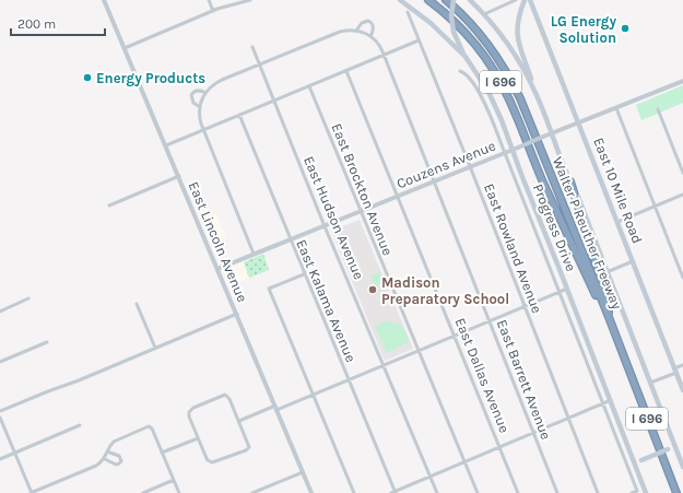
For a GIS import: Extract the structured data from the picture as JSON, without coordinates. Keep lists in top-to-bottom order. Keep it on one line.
{"streets":{"highway":["I 696","Walter P Reuther Freeway"],"main road":["East 10 Mile Road","Progress Drive"],"street":["Couzens Avenue","East Brockton Avenue","East Hudson Avenue","East Lincoln Avenue","East Rowland Avenue","East Kalama Avenue","East Dallas Avenue","East Barrett Avenue"]},"crossings":[["Couzens Avenue","East Brockton Avenue"],["Couzens Avenue","East 10 Mile Road"],["Couzens Avenue","East Hudson Avenue"],["Couzens Avenue","Progress Drive"],["Couzens Avenue","East Lincoln Avenue"],["Couzens Avenue","East Rowland Avenue"],["Couzens Avenue","East Kalama Avenue"],["Couzens Avenue","East Dallas Avenue"],["Couzens Avenue","East Barrett Avenue"]],"places":["LG Energy Solution","Energy Products","Madison Preparatory School"],"scale_bar":"200 m"}
